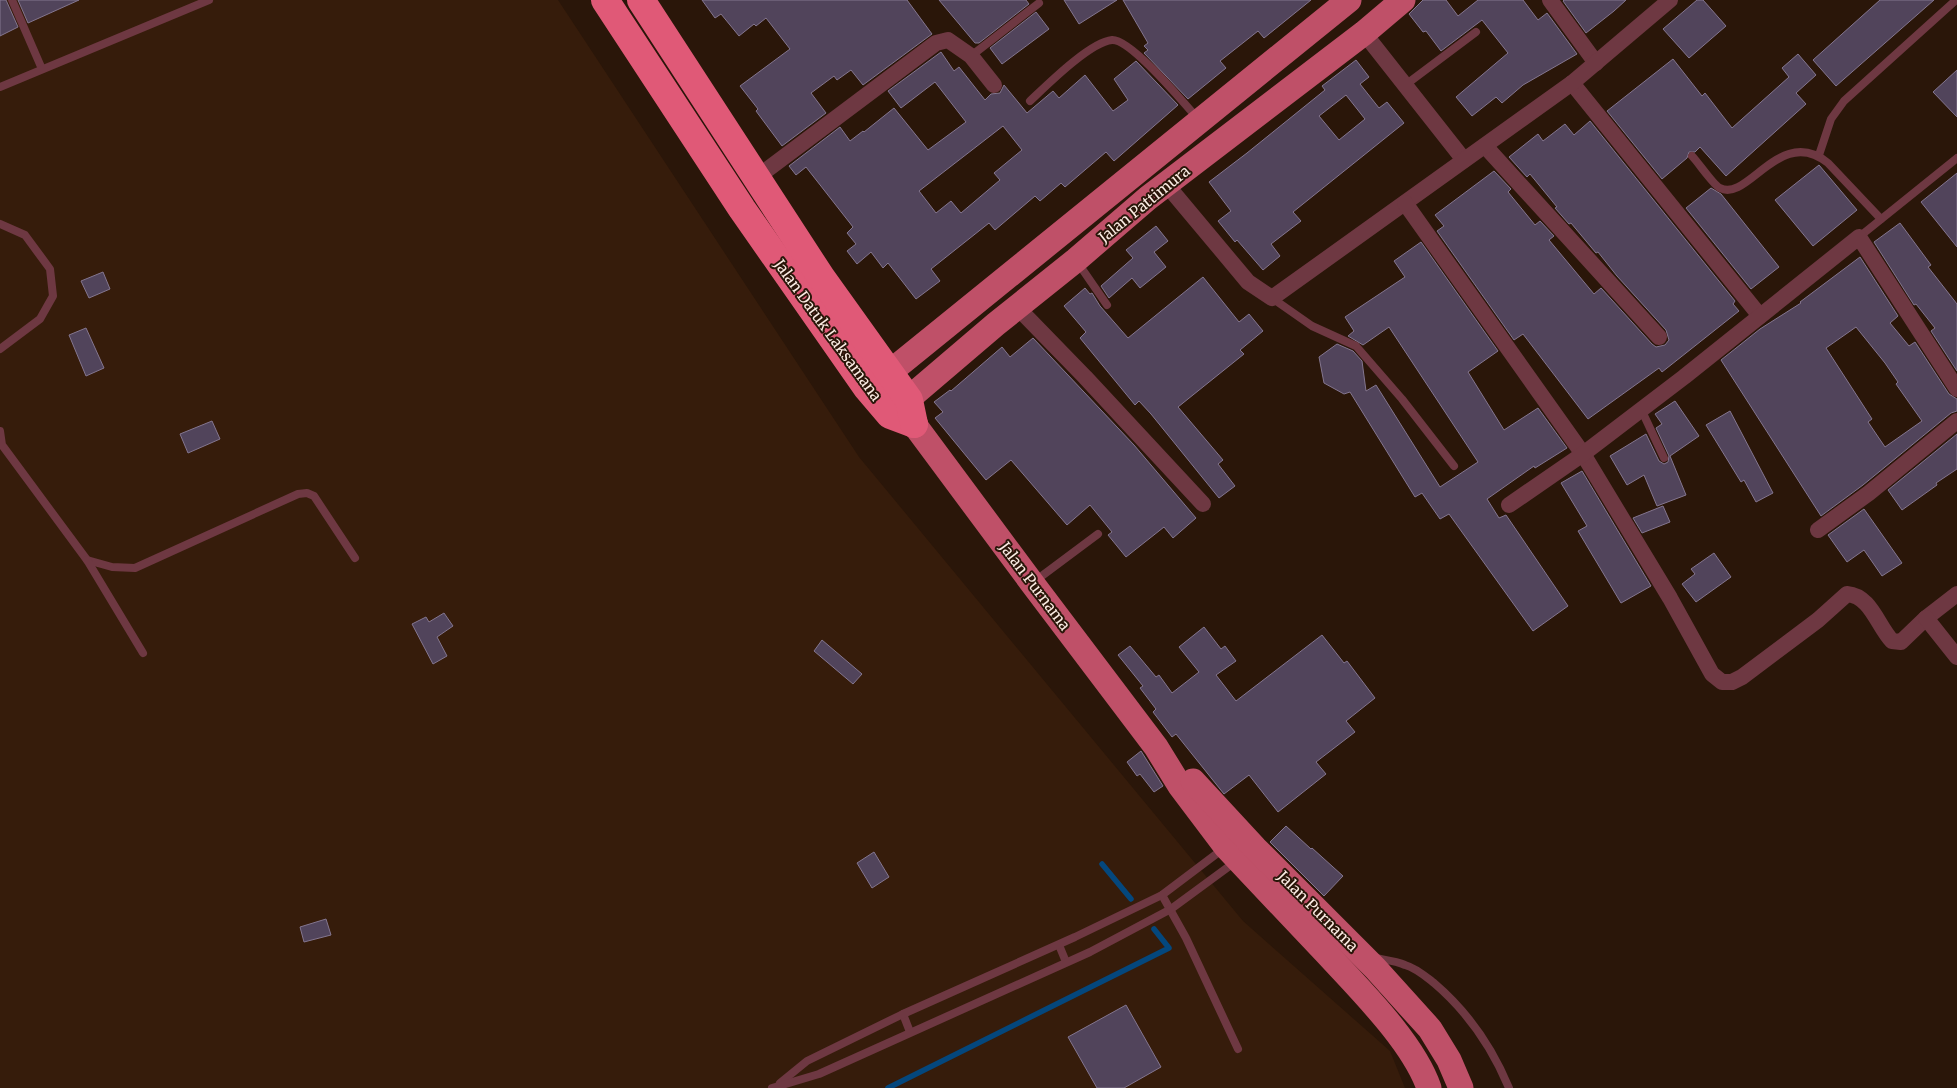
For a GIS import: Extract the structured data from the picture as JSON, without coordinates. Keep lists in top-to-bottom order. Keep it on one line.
{"streets":{"highway":["Jalan Datuk Laksamana"],"main road":["Jalan Pattimura","Jalan Purnama"]},"crossings":[["Jalan Pattimura","Jalan Datuk Laksamana"],["Jalan Pattimura","Jalan Purnama"],["Jalan Datuk Laksamana","Jalan Purnama"]]}
